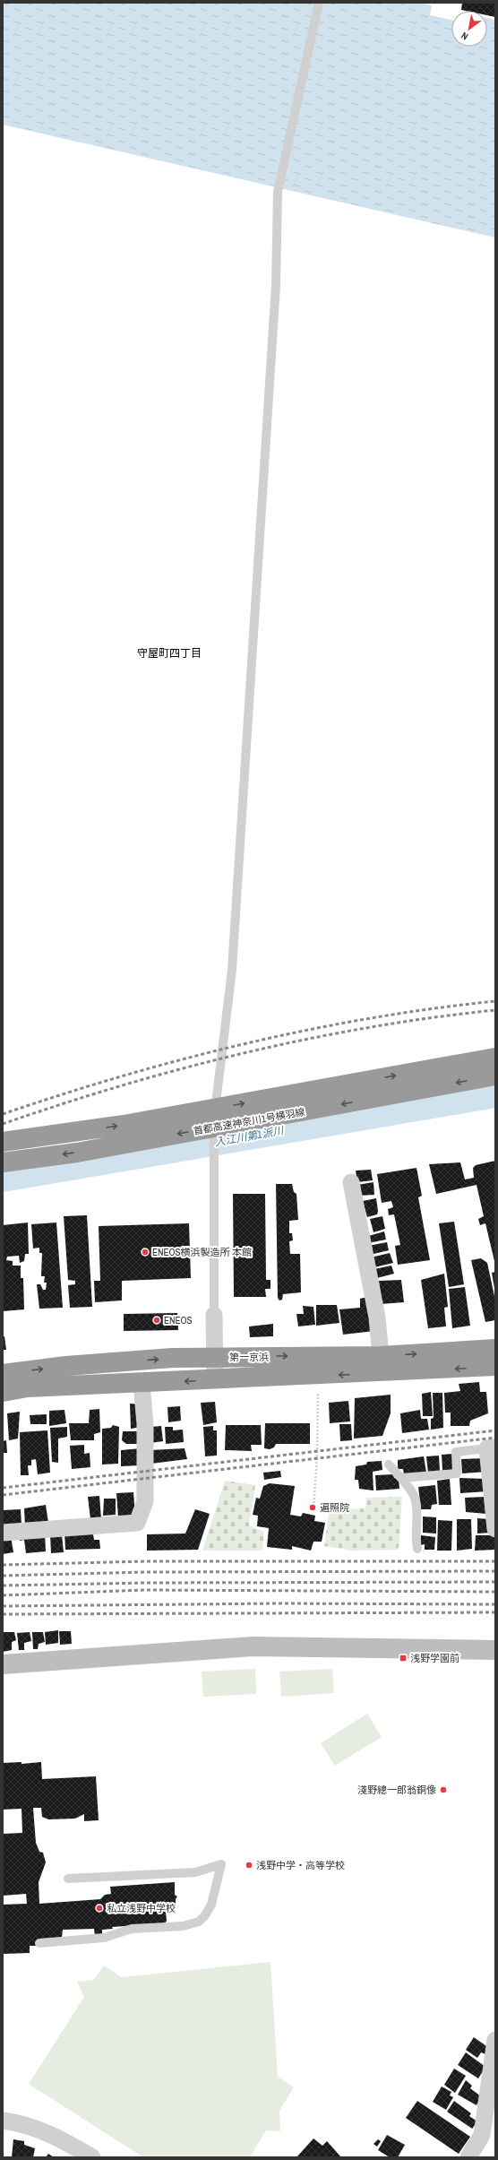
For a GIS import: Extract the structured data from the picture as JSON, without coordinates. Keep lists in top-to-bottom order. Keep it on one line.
{"streets":{"highway":["首都高速神奈川1号横羽線","第一京浜"]},"districts":["守屋町四丁目"],"water":["入江川第1派川"],"places":{"other":["ENEOS横浜製造所 本館","ENEOS","遍照院","淺野總一郎翁銅像","浅野中学・高等学校","私立浅野中学校"],"transit":["浅野学園前"]},"north":"bottom left"}
